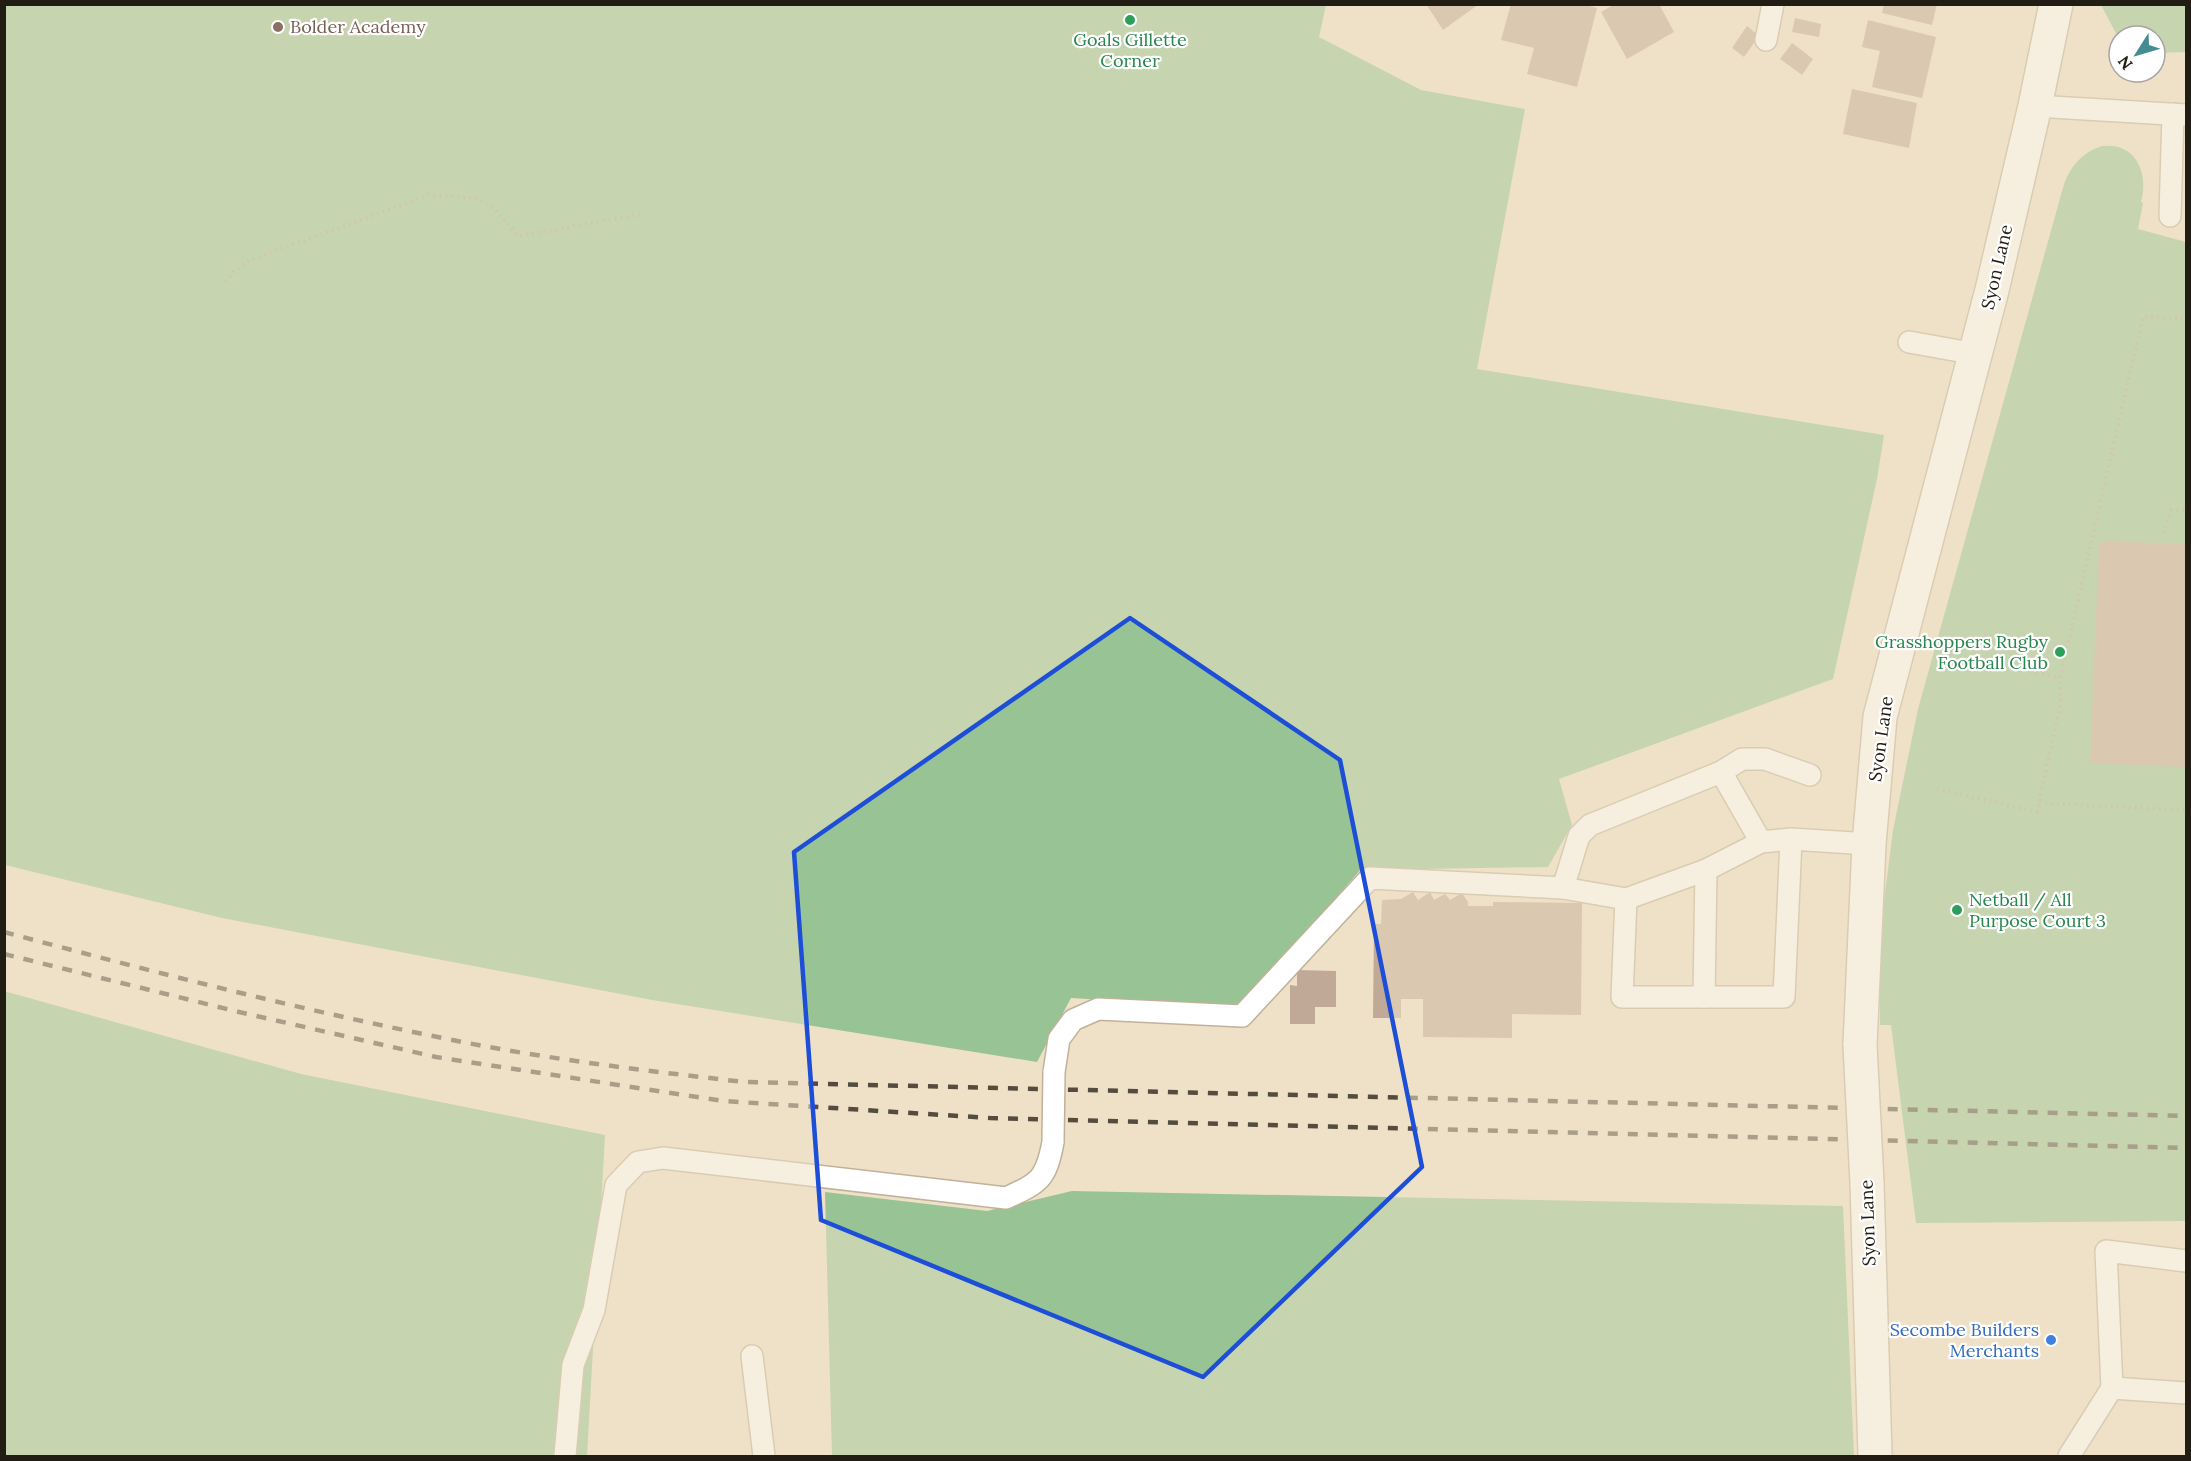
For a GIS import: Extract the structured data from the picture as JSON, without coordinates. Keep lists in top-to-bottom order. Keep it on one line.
{"streets":{"main road":["Syon Lane"]},"places":["Goals Gillette Corner","Bolder Academy","Grasshoppers Rugby Football Club","Netball / All Purpose Court 3","Secombe Builders Merchants"],"north":"bottom left"}
